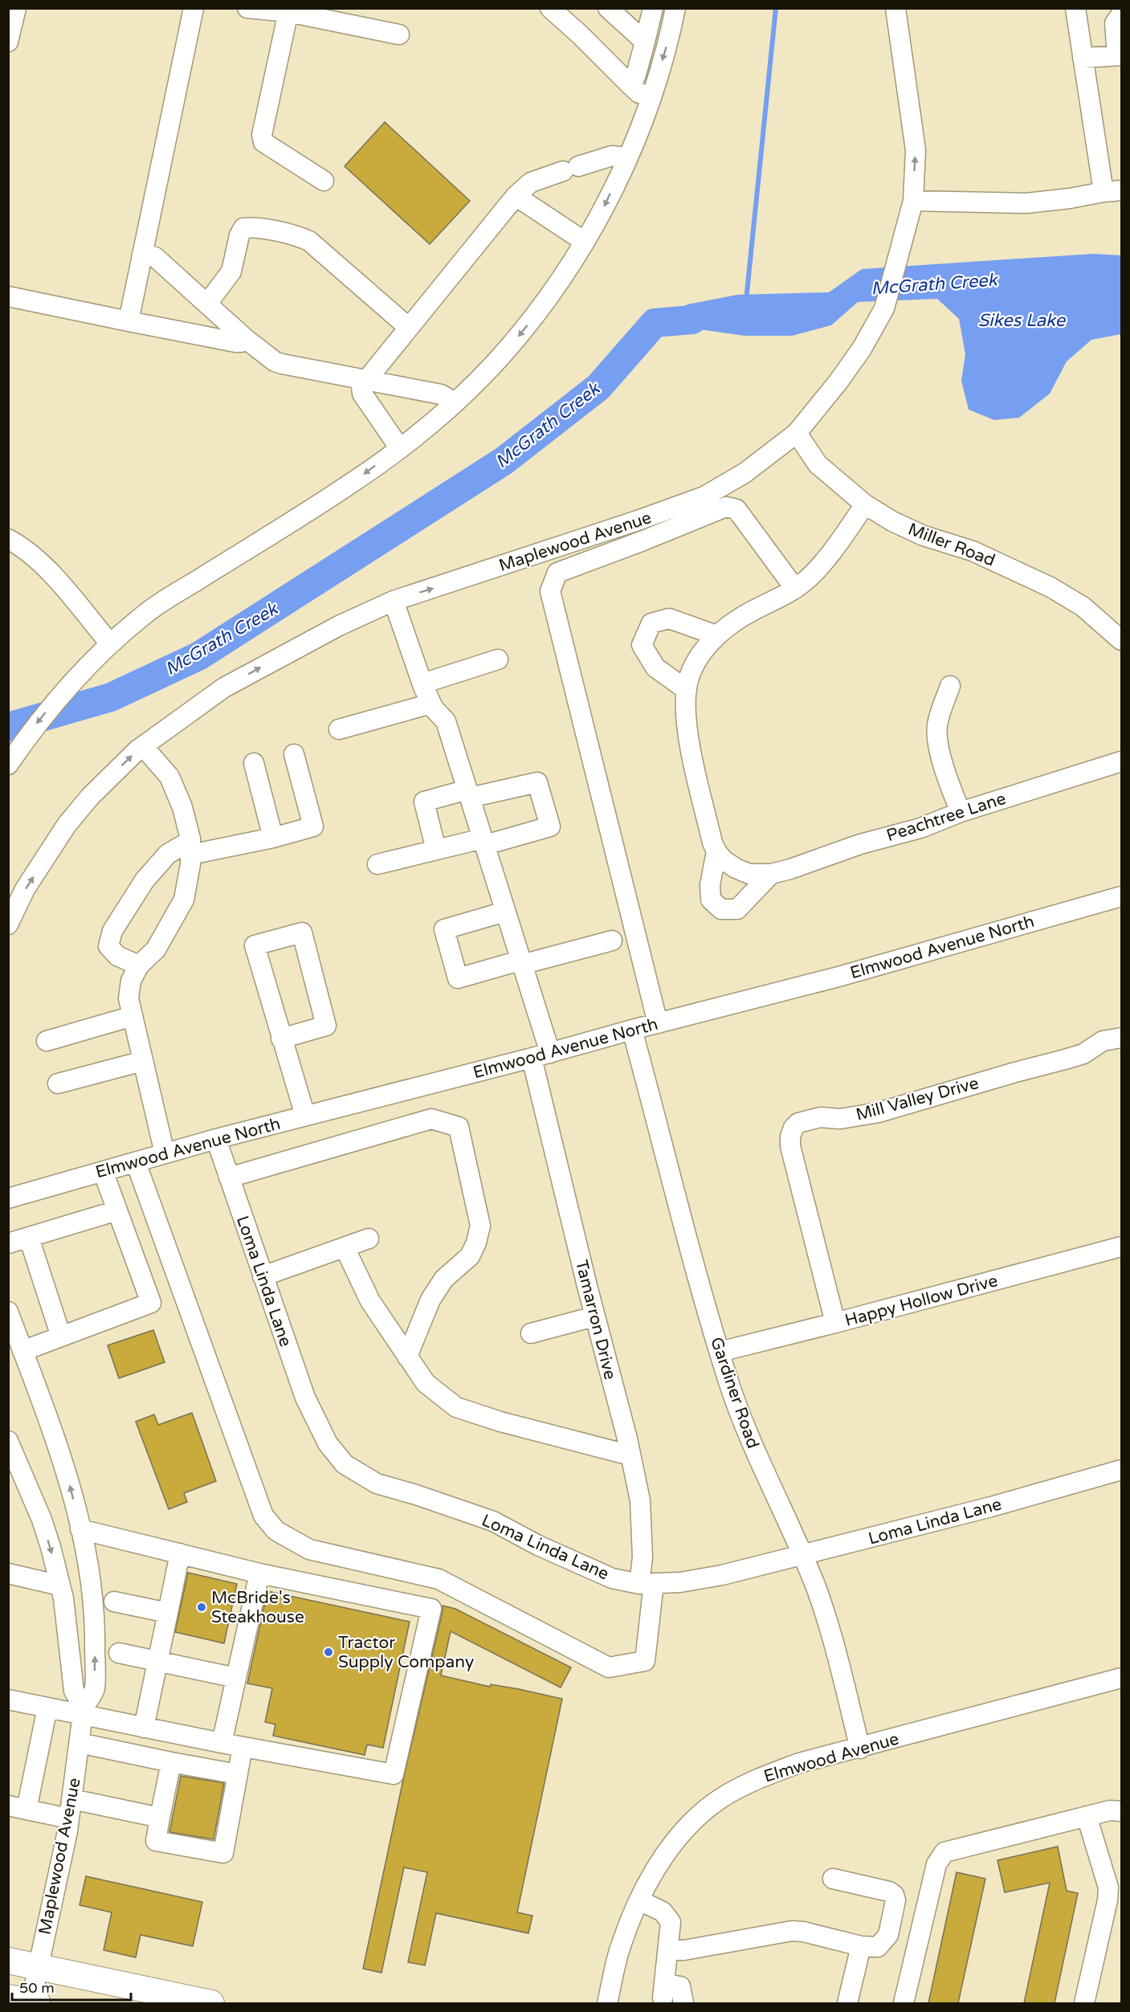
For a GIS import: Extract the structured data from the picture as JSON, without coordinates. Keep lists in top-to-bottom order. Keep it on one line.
{"streets":{"street":["Maplewood Avenue","Miller Road","Peachtree Lane","Elmwood Avenue North","Mill Valley Drive","Loma Linda Lane","Happy Hollow Drive","Tamarron Drive","Gardiner Road","Elmwood Avenue"]},"crossings":[["Maplewood Avenue","Miller Road"],["Maplewood Avenue","Tamarron Drive"],["Miller Road","Peachtree Lane"],["Elmwood Avenue North","Loma Linda Lane"],["Elmwood Avenue North","Tamarron Drive"],["Elmwood Avenue North","Gardiner Road"],["Mill Valley Drive","Happy Hollow Drive"],["Loma Linda Lane","Tamarron Drive"],["Loma Linda Lane","Gardiner Road"],["Happy Hollow Drive","Gardiner Road"],["Gardiner Road","Elmwood Avenue"]],"water":["McGrath Creek","Sikes Lake"],"places":["McBride's Steakhouse","Tractor Supply Company"],"scale_bar":"50 m"}
